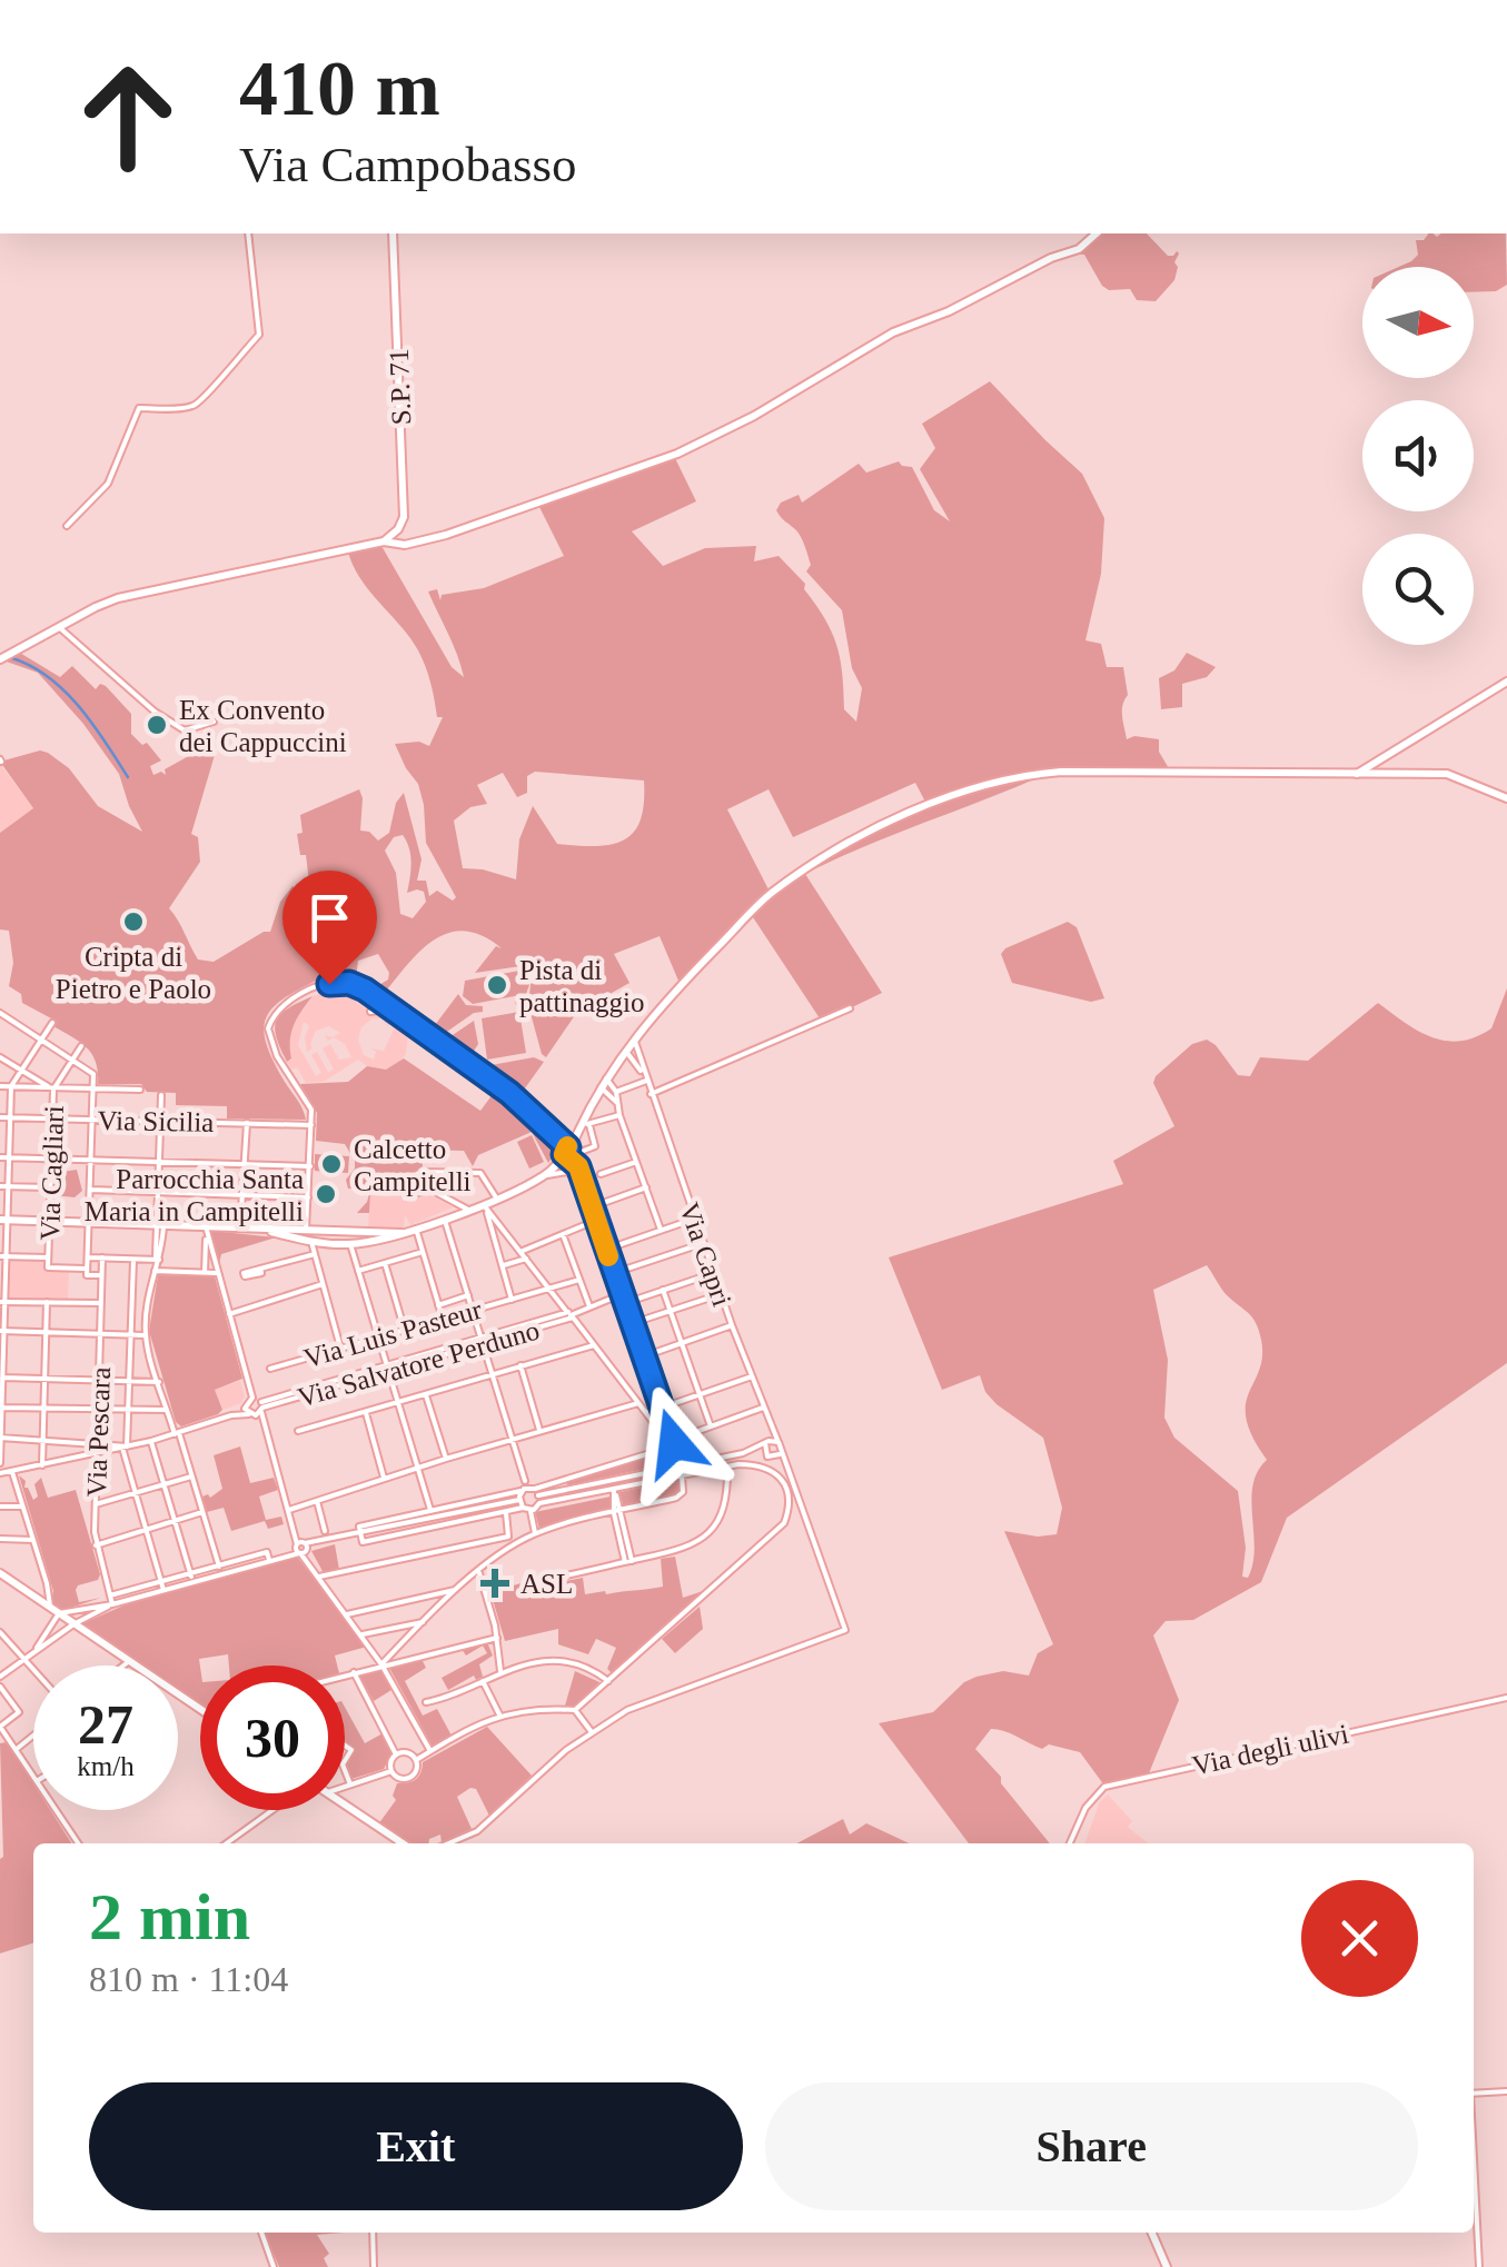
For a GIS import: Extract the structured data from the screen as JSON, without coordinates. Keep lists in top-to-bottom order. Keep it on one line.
{"streets":{"street":["S.P. 71","Via Sicilia","Via Cagliari","Via Capri","Via Luis Pasteur","Via Salvatore Perduno","Via Pescara","Via degli ulivi"]},"crossings":[["Via Sicilia","Via Cagliari"]],"places":{"other":["Ex Convento dei Cappuccini","Cripta di Pietro e Paolo","Pista di pattinaggio","Calcetto Campitelli","Parrocchia Santa Maria in Campitelli"],"health":["ASL"]},"north":"right","page":{"turn":["410 m","Via Campobasso"],"speed":"27 km/h","limit":"30","heading":["2 min","810 m · 11:04"],"buttons":["Exit","Share"]}}
